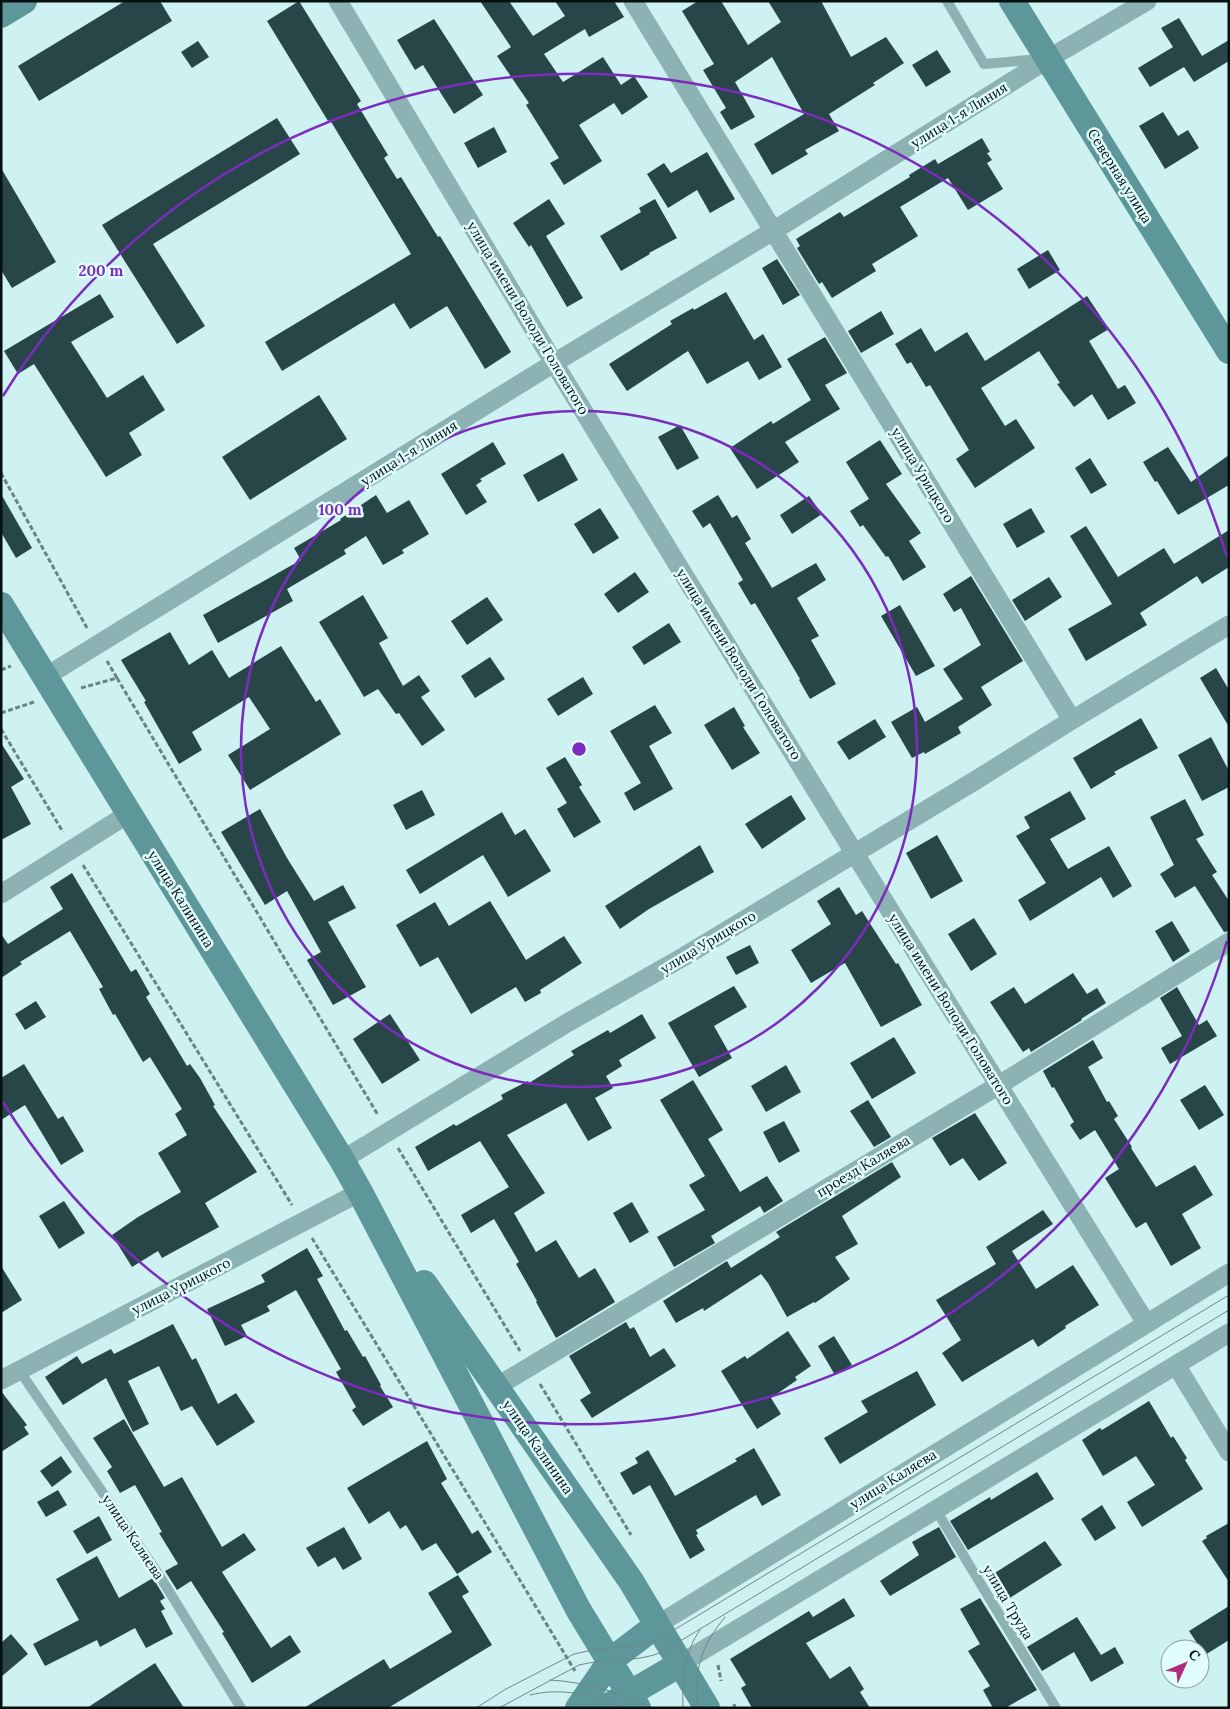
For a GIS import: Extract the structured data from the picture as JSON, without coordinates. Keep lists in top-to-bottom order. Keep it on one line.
{"streets":{"main road":["Северная улица","улица Калинина","улица Каляева"],"street":["улица 1-я Линия","улица имени Володи Головатого","улица Урицкого","проезд Каляева"],"lane":["улица Труда"]},"crossings":[["улица 1-я Линия","Северная улица"],["улица 1-я Линия","улица имени Володи Головатого"],["улица 1-я Линия","улица Урицкого"],["улица 1-я Линия","улица Калинина"],["улица имени Володи Головатого","улица Урицкого"],["улица имени Володи Головатого","проезд Каляева"],["улица имени Володи Головатого","улица Каляева"],["улица Урицкого","улица Калинина"],["улица Урицкого","улица Каляева"],["улица Калинина","проезд Каляева"],["улица Калинина","улица Каляева"]],"north":"top right","rings":["200 m","100 m"]}
